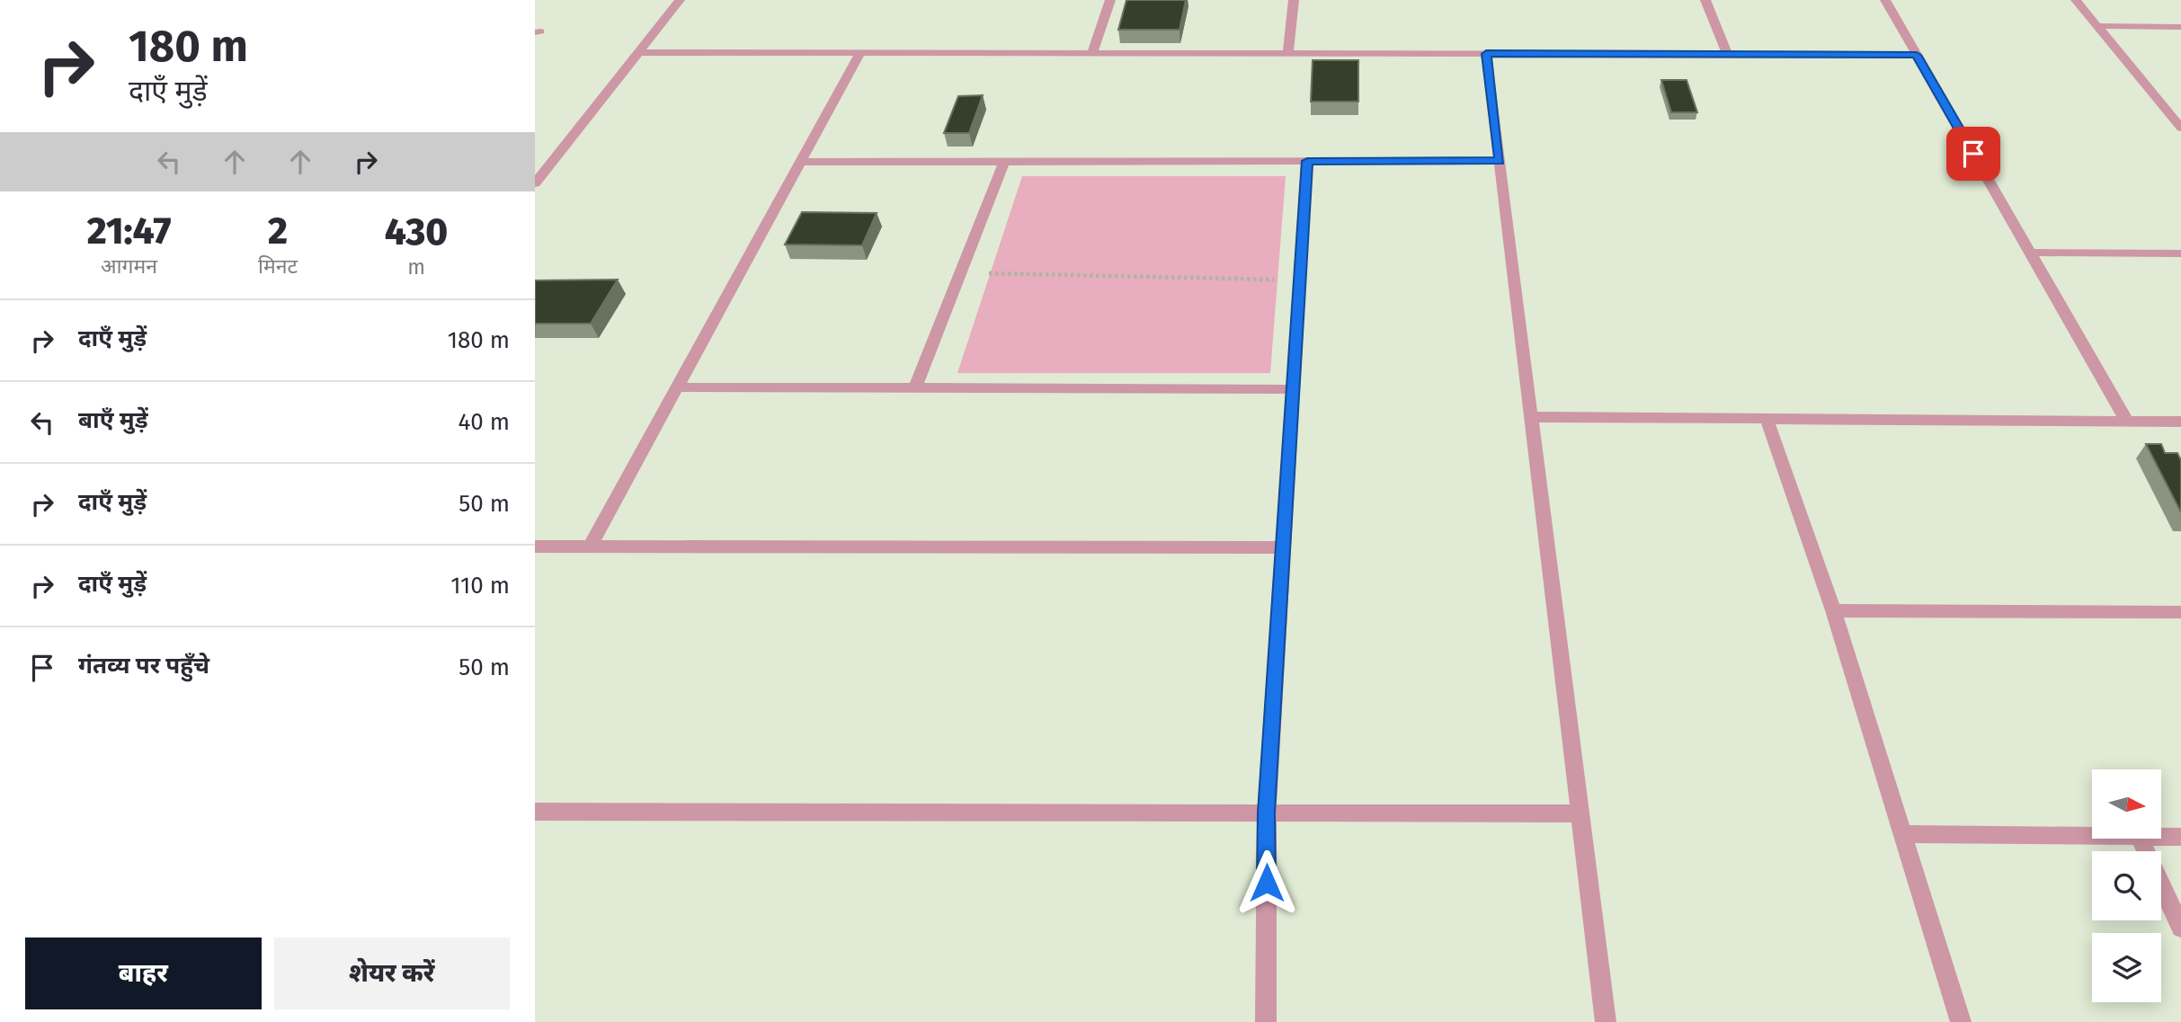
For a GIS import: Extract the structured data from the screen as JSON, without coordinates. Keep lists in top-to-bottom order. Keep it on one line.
{"north":"right","page":{"turn":["180 m","दाएँ मुड़ें"],"eta":["21:47","आगमन","2","मिनट","430","m"],"list":[{"name":"दाएँ मुड़ें","value":"180 m"},{"name":"बाएँ मुड़ें","value":"40 m"},{"name":"दाएँ मुड़ें","value":"50 m"},{"name":"दाएँ मुड़ें","value":"110 m"},{"name":"गंतव्य पर पहुँचे","value":"50 m"}],"buttons":["बाहर","शेयर करें"]}}
